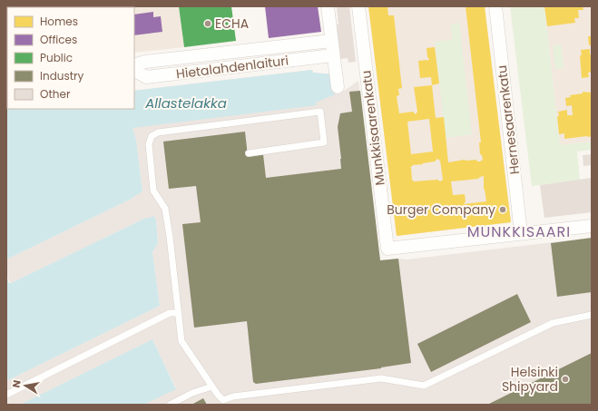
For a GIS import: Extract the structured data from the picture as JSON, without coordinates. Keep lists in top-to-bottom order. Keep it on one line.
{"streets":{"street":["Hietalahdenlaituri","Hernesaarenkatu","Munkkisaarenkatu"]},"crossings":[["Hernesaarenkatu","Munkkisaarenkatu"]],"districts":["MUNKKISAARI"],"water":["Allastelakka"],"places":["ECHA","Burger Company","Helsinki Shipyard"],"legend":["Homes","Offices","Public","Industry","Other"],"north":"left"}
